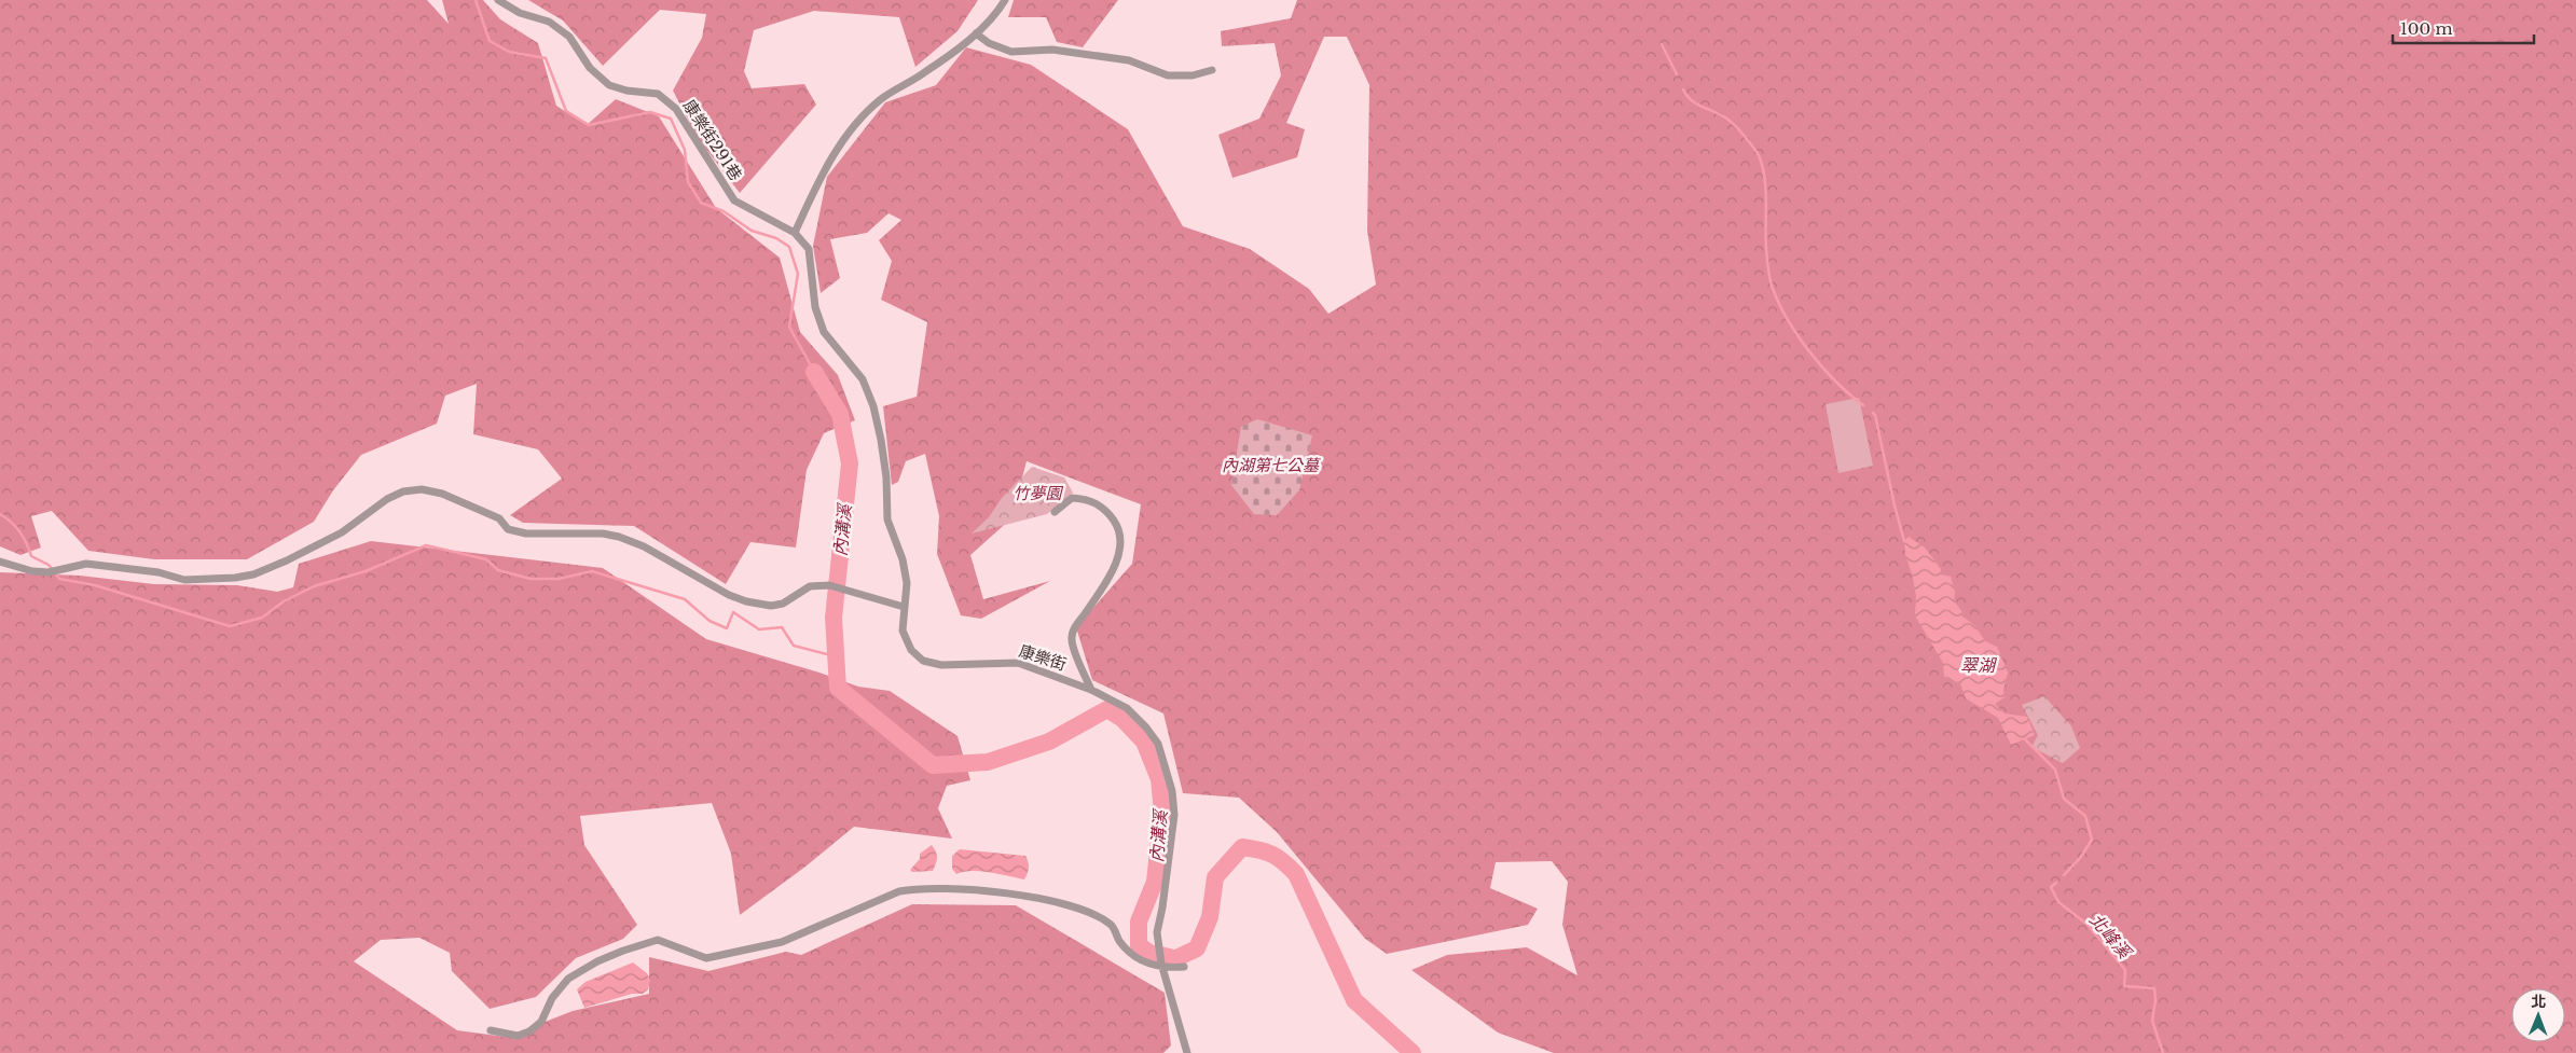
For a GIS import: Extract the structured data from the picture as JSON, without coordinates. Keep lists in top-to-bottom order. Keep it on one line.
{"streets":{"street":["康樂街291巷","康樂街"]},"crossings":[["康樂街291巷","康樂街"]],"water":["內溝溪","翠湖","北峰溪"],"parks":["內湖第七公墓","竹夢園"],"scale_bar":"100 m","north":"top"}
